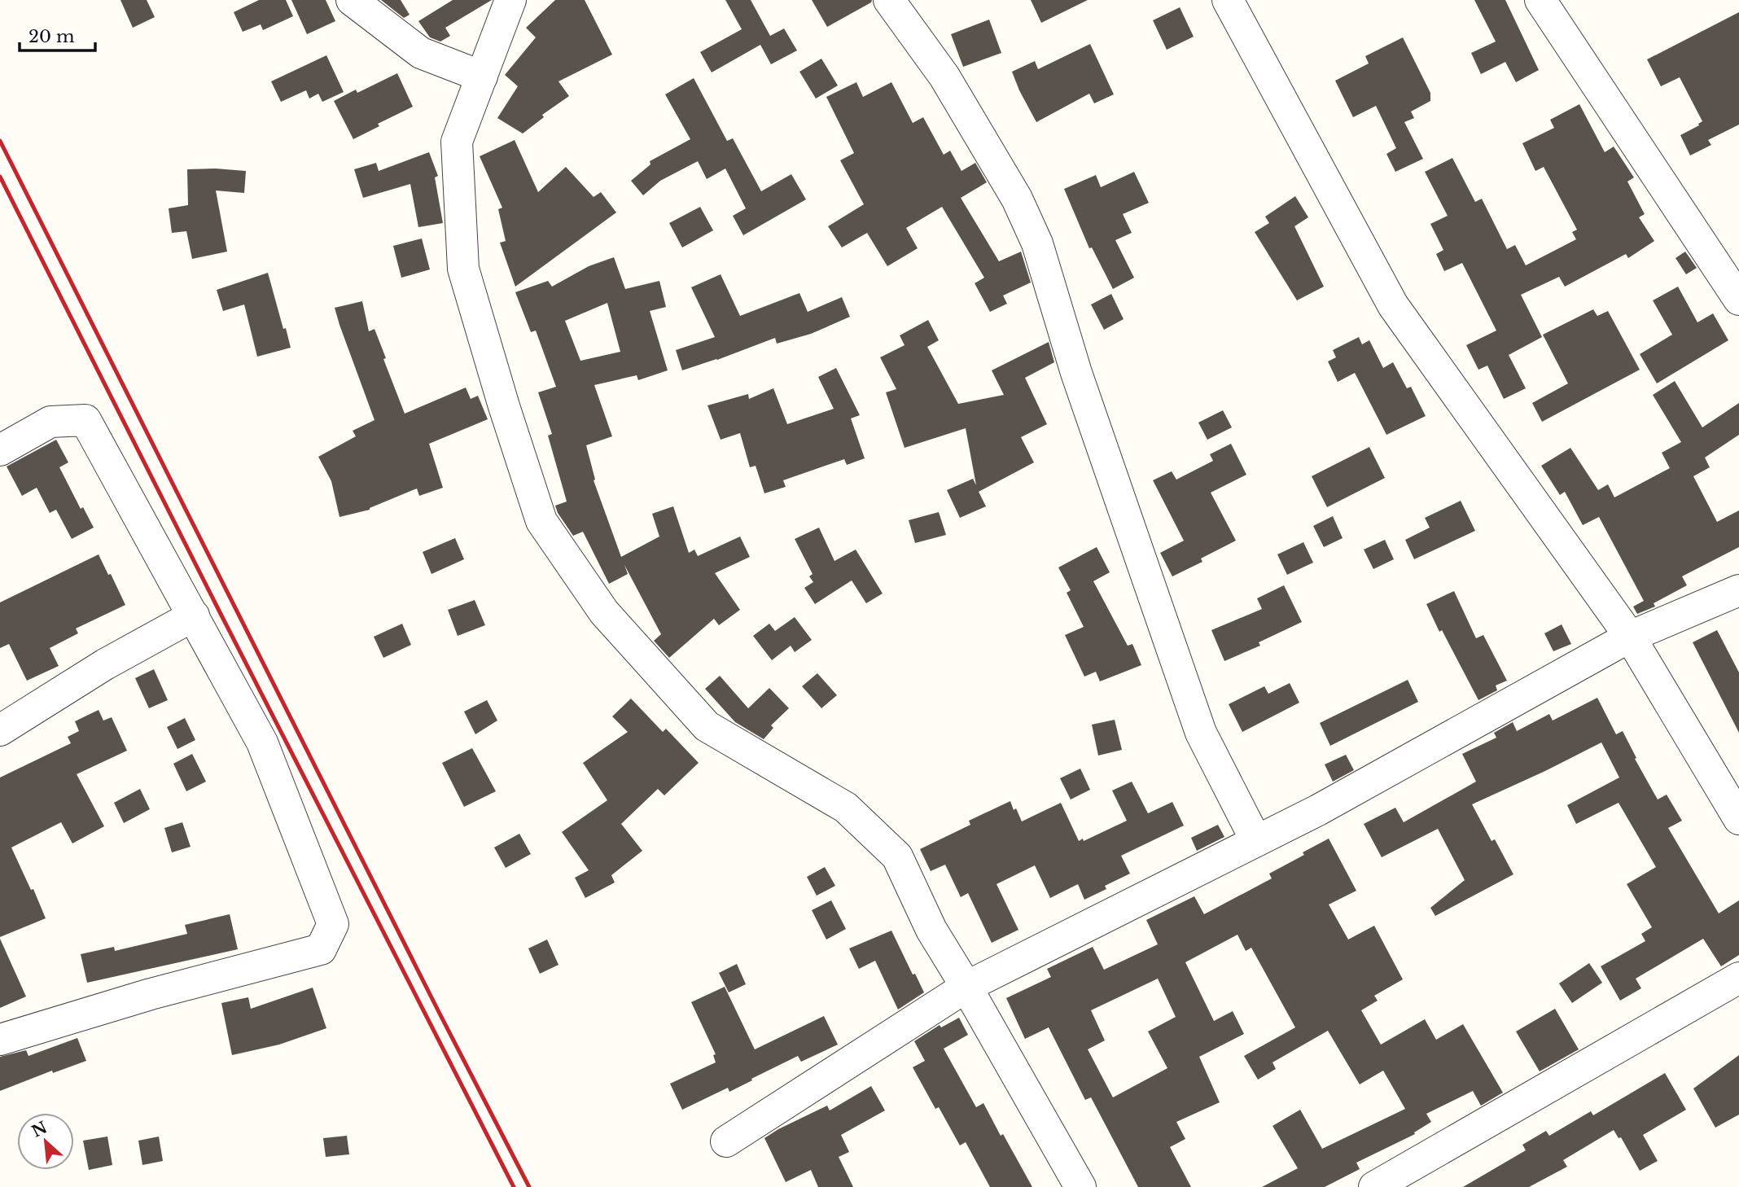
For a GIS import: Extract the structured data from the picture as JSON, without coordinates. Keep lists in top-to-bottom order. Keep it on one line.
{"scale_bar":"20 m","north":"top left"}
